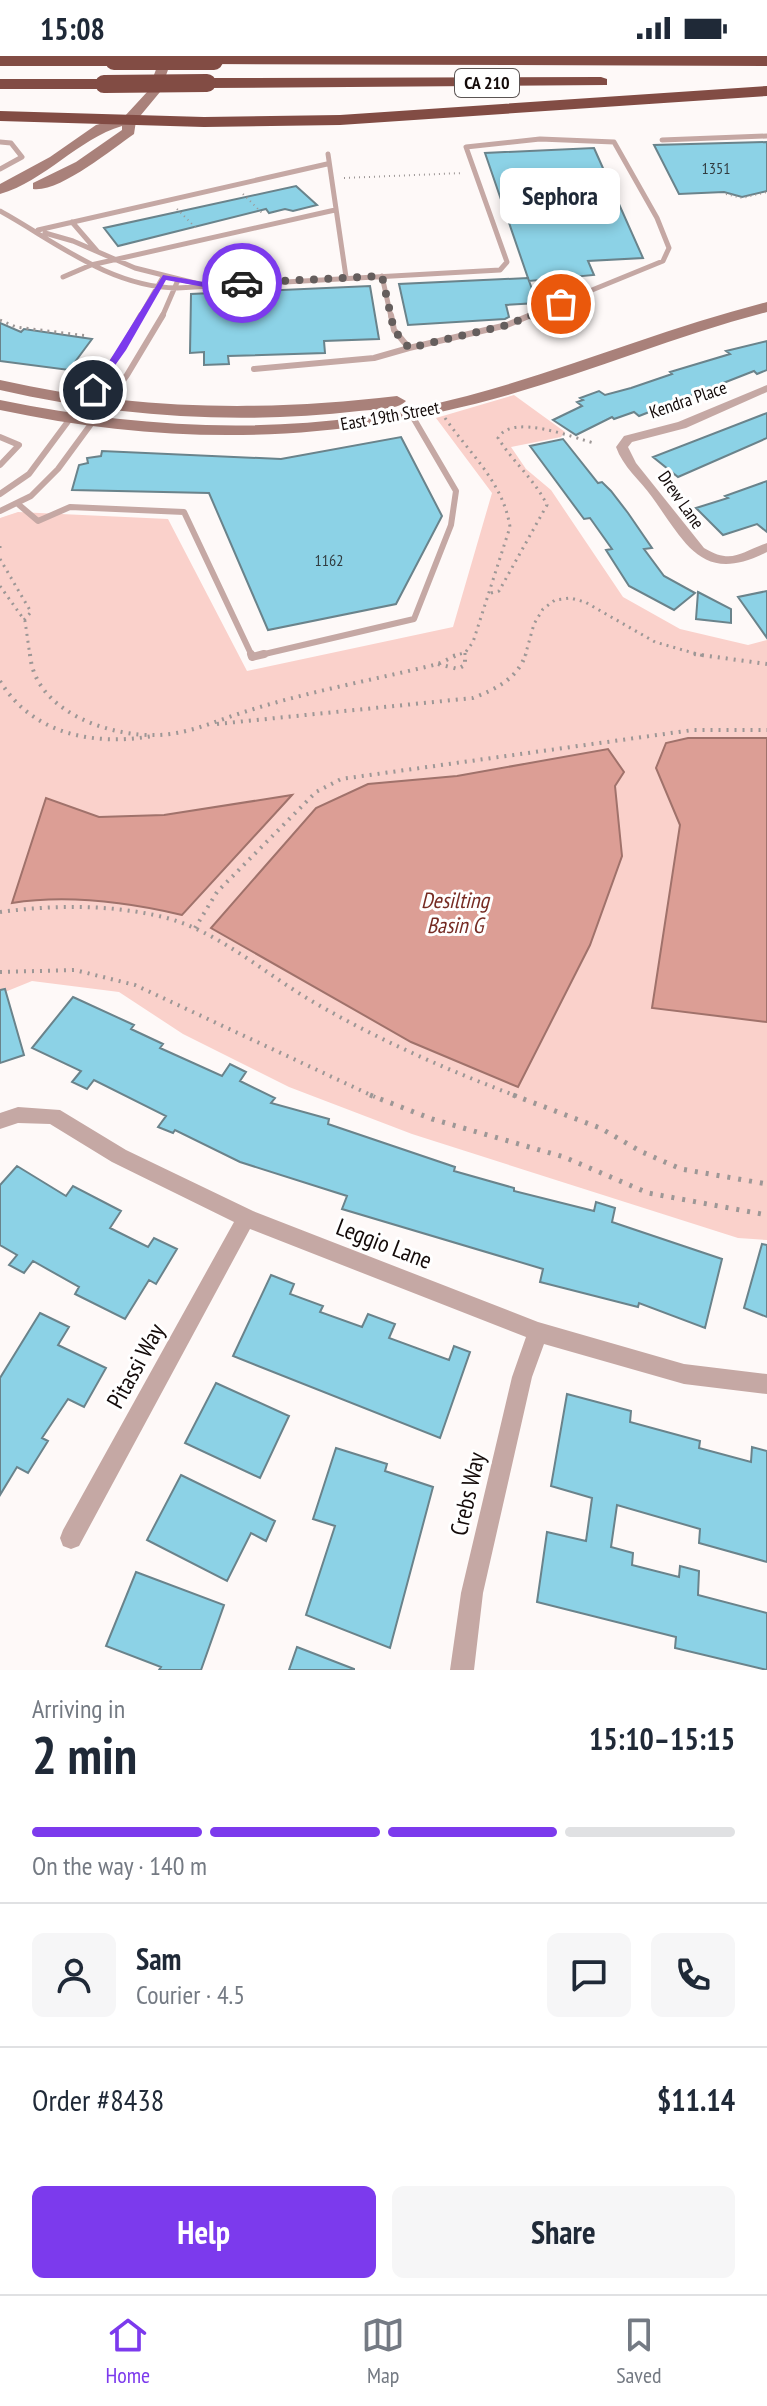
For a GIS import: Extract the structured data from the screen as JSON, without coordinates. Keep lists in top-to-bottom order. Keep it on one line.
{"streets":{"highway":["CA 210"],"main road":["East 19th Street"],"street":["Kendra Place","Drew Lane","Leggio Lane","Pitassi Way","Crebs Way"]},"crossings":[["Kendra Place","Drew Lane"],["Leggio Lane","Pitassi Way"],["Leggio Lane","Crebs Way"]],"water":["Desilting Basin G"],"places":["Sephora"],"house_numbers":["1351","1162"],"page":{"status":"15:08","bubble":"Sephora","heading":["2 min","Arriving in","15:10–15:15"],"panel":["Sam","Courier · 4.5","Order #8438","$11.14"],"bar":"On the way · 140 m","buttons":["Help","Share"],"tabs":["Home","Map","Saved"]}}
